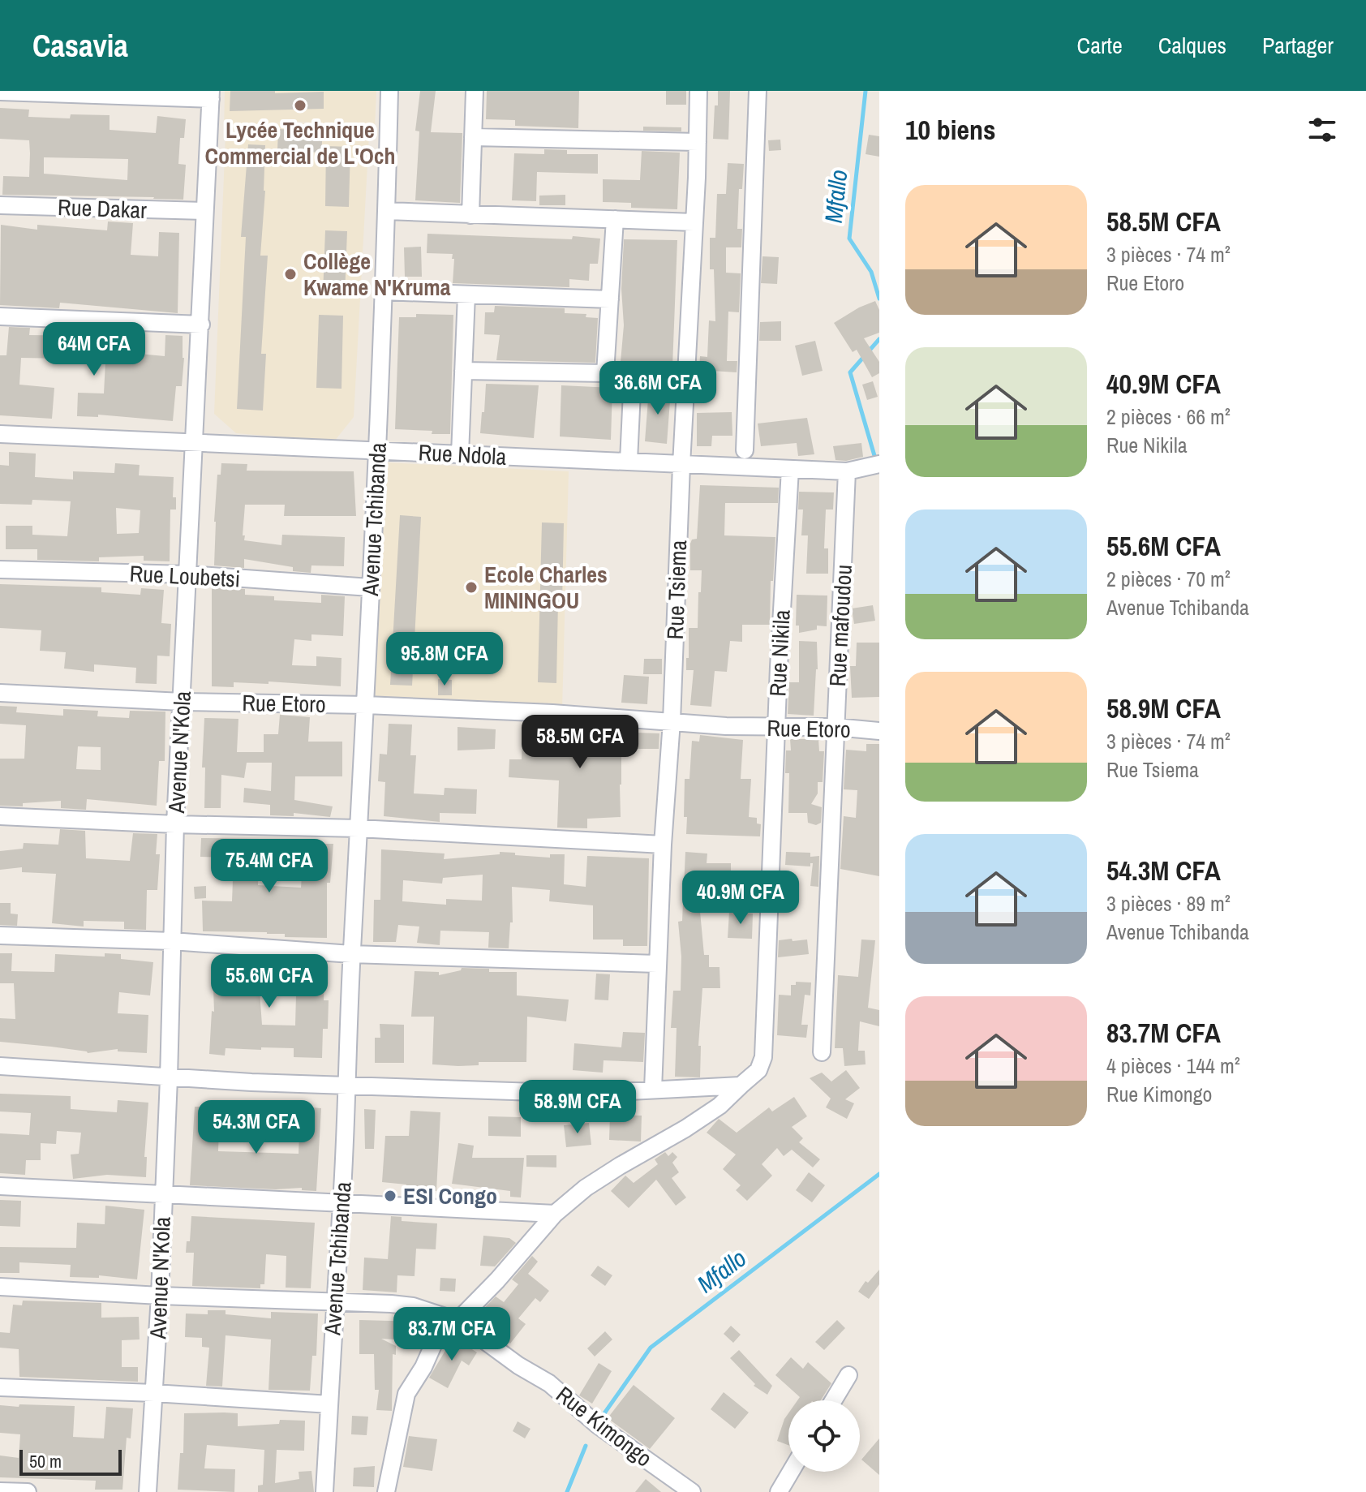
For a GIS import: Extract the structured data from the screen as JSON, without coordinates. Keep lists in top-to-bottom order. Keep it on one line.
{"streets":{"street":["Rue Dakar","Rue Ndola","Avenue Tchibanda","Rue Loubetsi","Rue Tsiema","Rue mafoudou","Rue Nikila","Rue Etoro","Avenue N'Kola","Rue Kimongo"]},"crossings":[["Rue Dakar","Avenue N'Kola"],["Rue Ndola","Avenue Tchibanda"],["Rue Ndola","Rue Tsiema"],["Rue Ndola","Rue mafoudou"],["Rue Ndola","Rue Nikila"],["Rue Ndola","Avenue N'Kola"],["Avenue Tchibanda","Rue Loubetsi"],["Avenue Tchibanda","Rue Etoro"],["Avenue Tchibanda","Rue Kimongo"],["Rue Loubetsi","Avenue N'Kola"],["Rue Tsiema","Rue Etoro"],["Rue mafoudou","Rue Etoro"],["Rue Nikila","Rue Etoro"],["Rue Etoro","Avenue N'Kola"],["Avenue N'Kola","Rue Kimongo"]],"water":["Mfallo"],"places":["Lycée Technique Commercial de L'Och","Collège Kwame N'Kruma","Ecole Charles MININGOU","ESI Congo"],"scale_bar":"50 m","page":{"header":"Casavia","nav":["Carte","Calques","Partager"],"heading":"10 biens","list":[{"name":"58.5M CFA","note":"3 pièces · 74 m² · Rue Etoro"},{"name":"40.9M CFA","note":"2 pièces · 66 m² · Rue Nikila"},{"name":"55.6M CFA","note":"2 pièces · 70 m² · Avenue Tchibanda"},{"name":"58.9M CFA","note":"3 pièces · 74 m² · Rue Tsiema"},{"name":"54.3M CFA","note":"3 pièces · 89 m² · Avenue Tchibanda"},{"name":"83.7M CFA","note":"4 pièces · 144 m² · Rue Kimongo"}],"price":["64M CFA","36.6M CFA","95.8M CFA","58.5M CFA","75.4M CFA","40.9M CFA","55.6M CFA","58.9M CFA","54.3M CFA","83.7M CFA"],"scale":"50 m"}}
